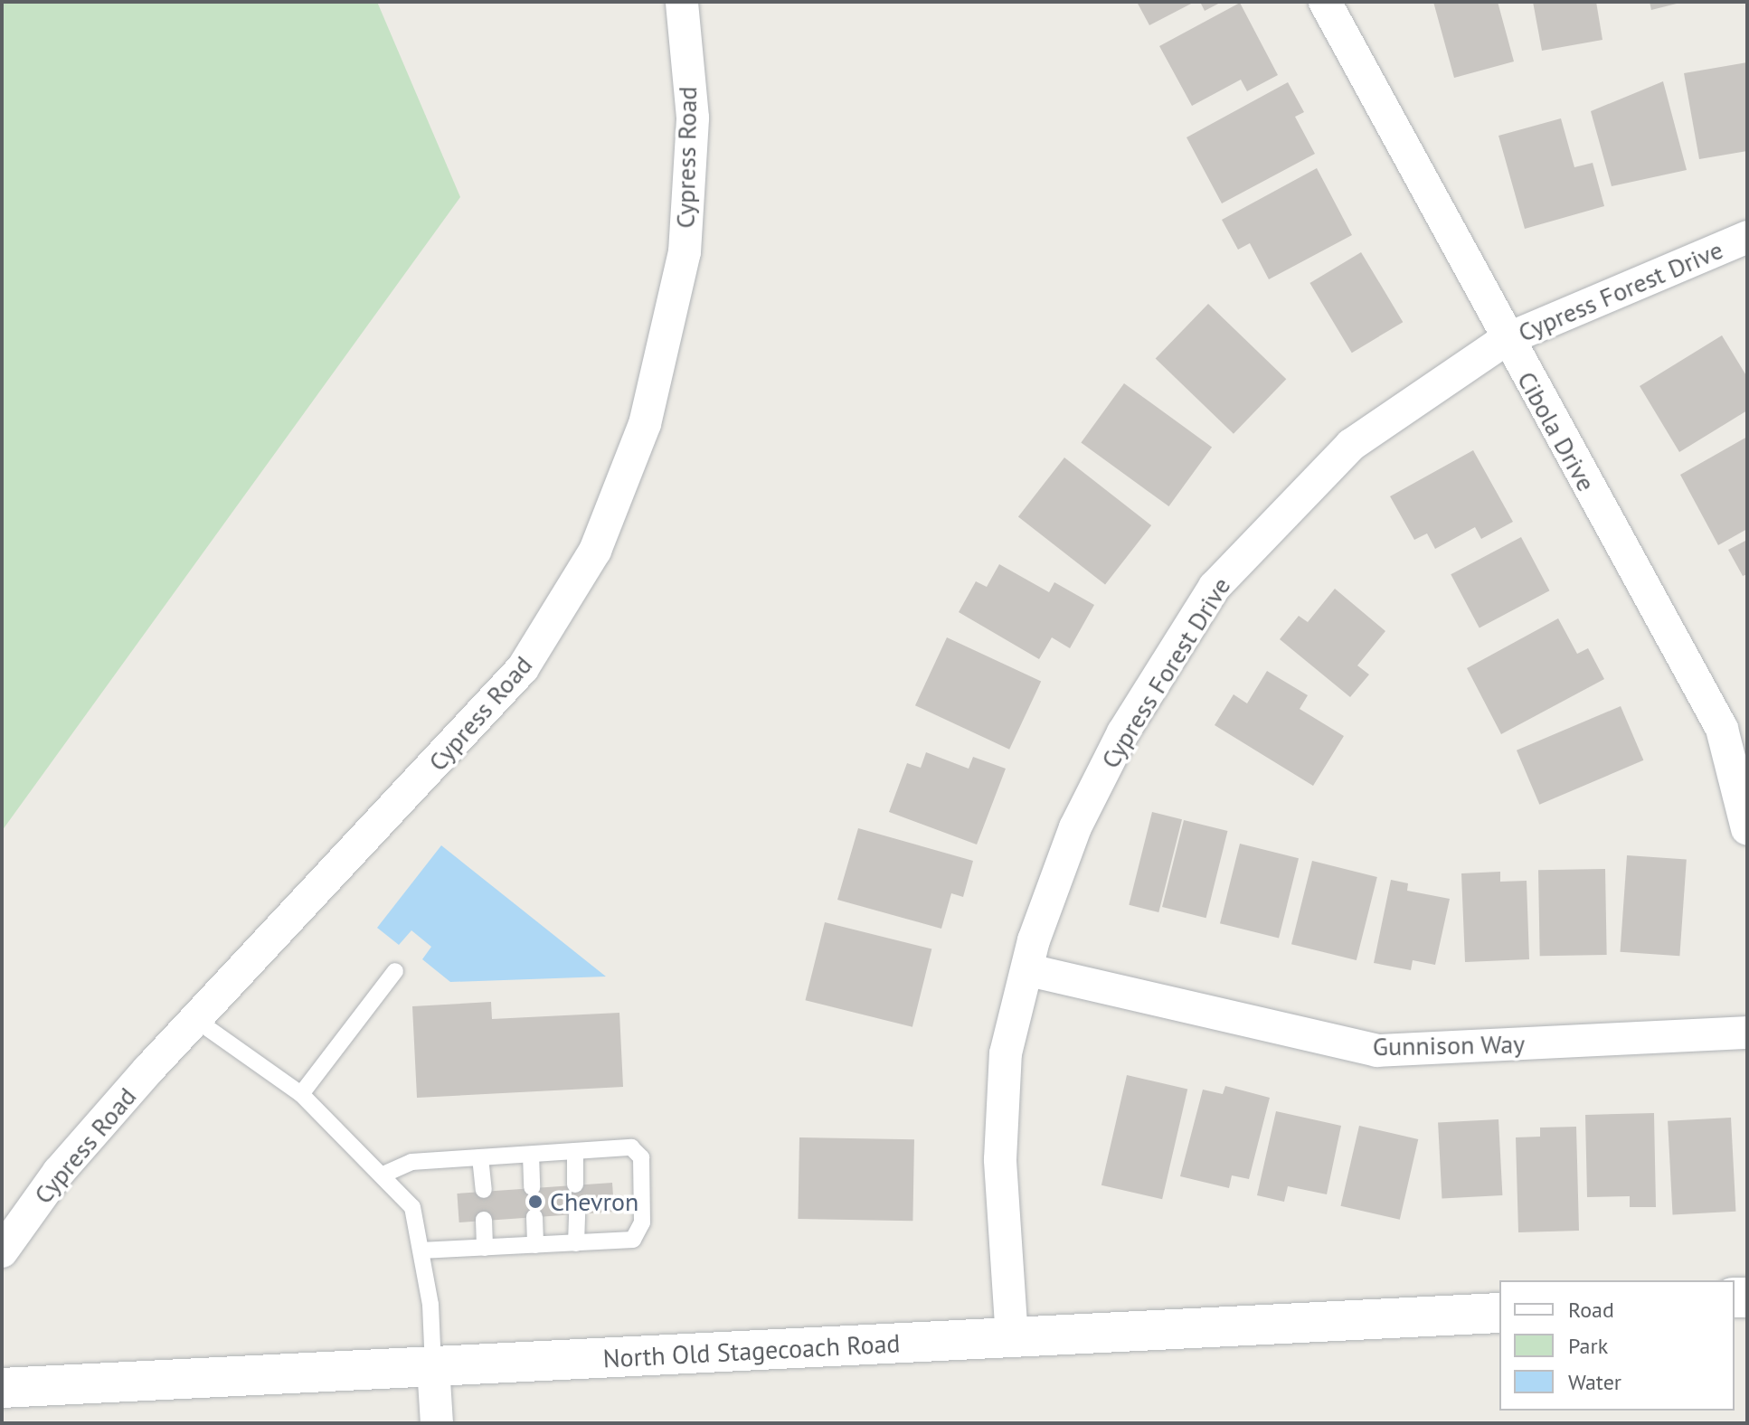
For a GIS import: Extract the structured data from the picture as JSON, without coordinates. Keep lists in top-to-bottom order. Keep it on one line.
{"streets":{"street":["Cypress Road","Cypress Forest Drive","Cibola Drive","Gunnison Way","North Old Stagecoach Road"]},"crossings":[["Cypress Forest Drive","Cibola Drive"],["Cypress Forest Drive","Gunnison Way"],["Cypress Forest Drive","North Old Stagecoach Road"]],"places":["Chevron"],"legend":["Road","Park","Water"]}
